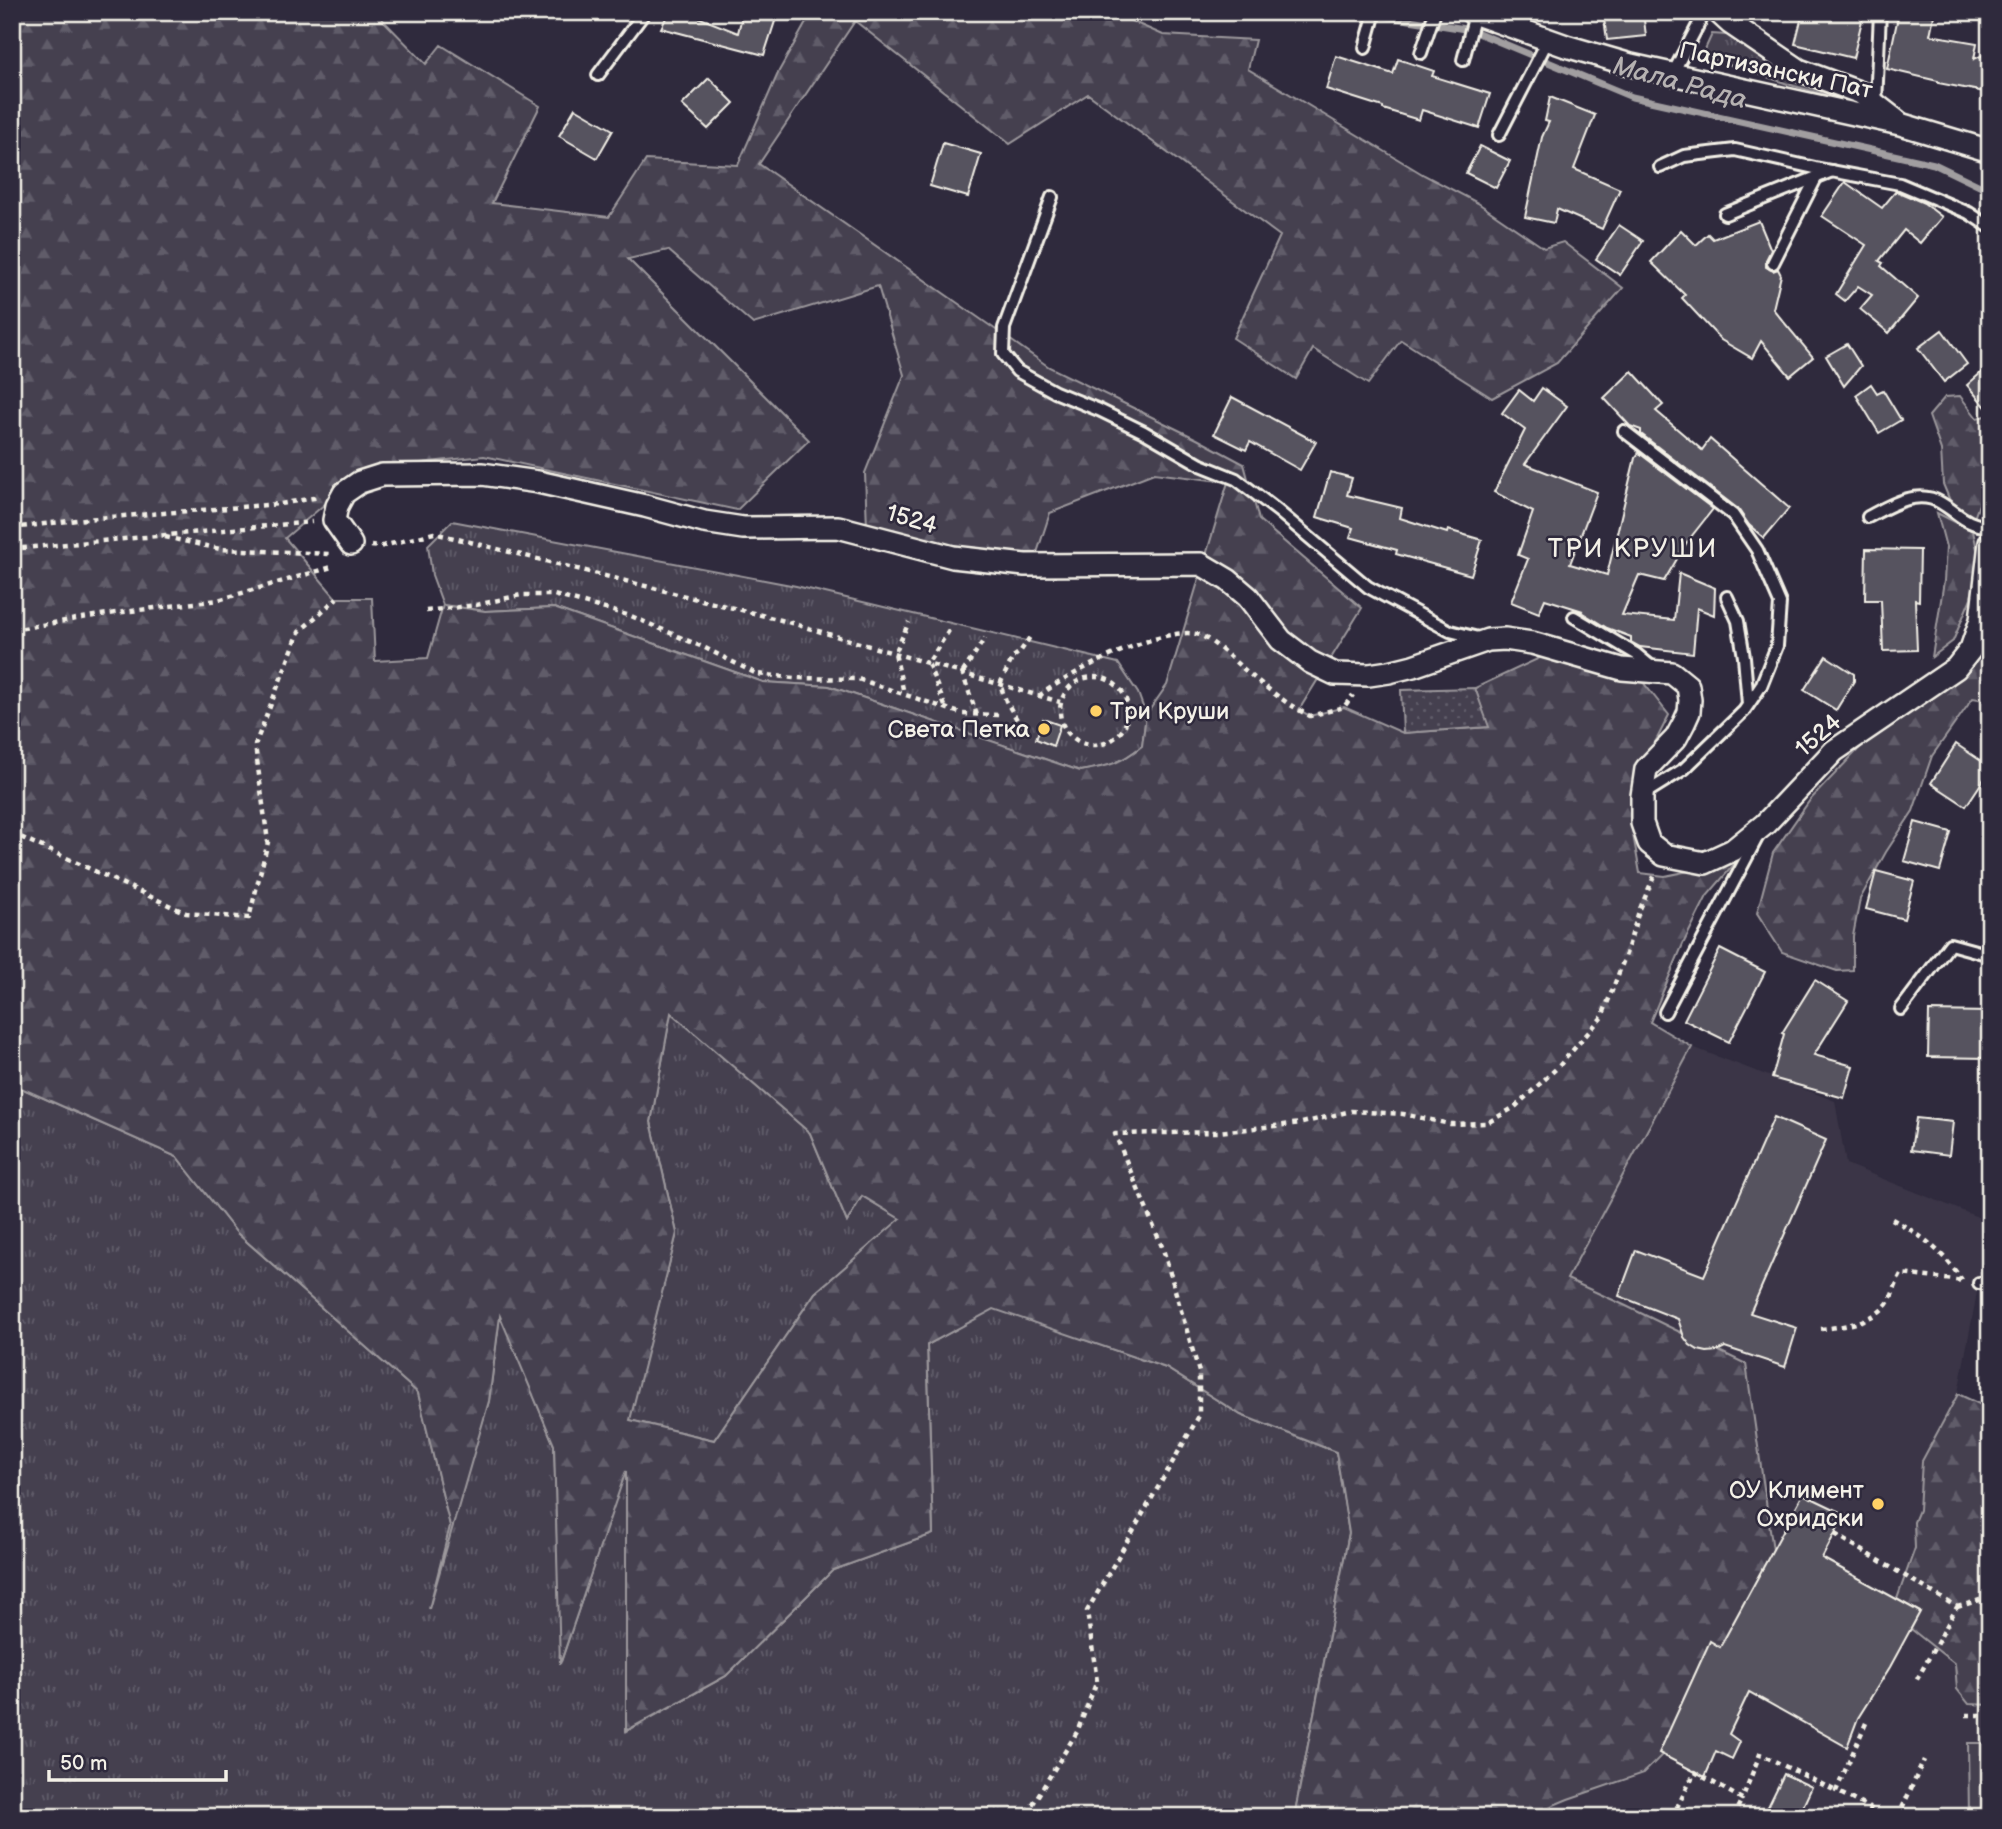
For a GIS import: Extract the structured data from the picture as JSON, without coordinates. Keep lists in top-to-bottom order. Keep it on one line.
{"streets":{"street":["Партизански Пат","1524"]},"districts":["ТРИ КРУШИ"],"water":["Мала Рада"],"places":["Три Круши","Света Петка","ОУ Климент Охридски"],"scale_bar":"50 m"}
